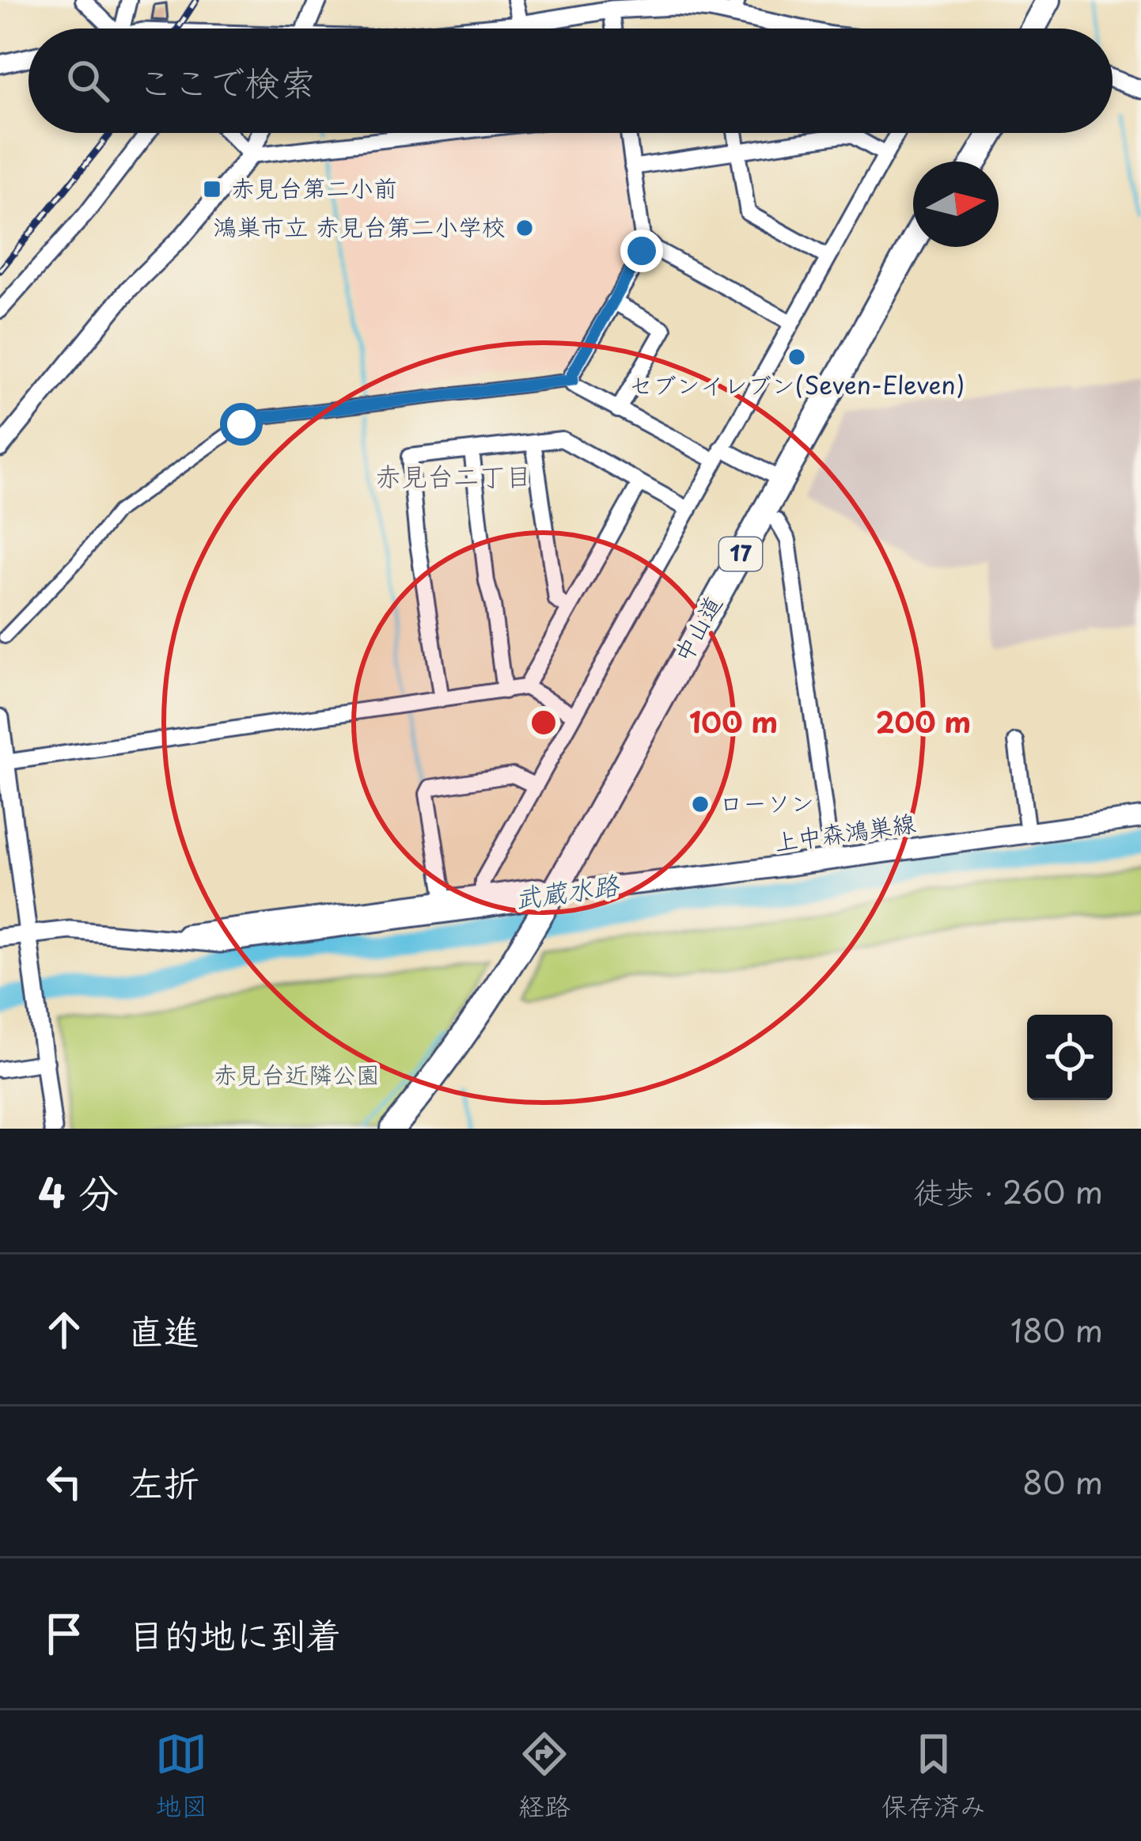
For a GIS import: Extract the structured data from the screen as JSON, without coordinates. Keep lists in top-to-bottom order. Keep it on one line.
{"streets":{"highway":["17","中山道"],"main road":["上中森鴻巣線"]},"crossings":[["中山道","上中森鴻巣線"]],"districts":["赤見台二丁目"],"water":["武蔵水路"],"parks":["赤見台近隣公園"],"places":{"transit":["赤見台第二小前"],"other":["鴻巣市立 赤見台第二小学校","セブンイレブン(Seven-Eleven)","ローソン"]},"north":"right","page":{"search":"ここで検索","heading":["4 分","徒歩 · 260 m"],"list":[["直進","180 m"],["左折","80 m"],"目的地に到着"],"nav":["地図","経路","保存済み"]},"rings":["100 m","200 m"]}
